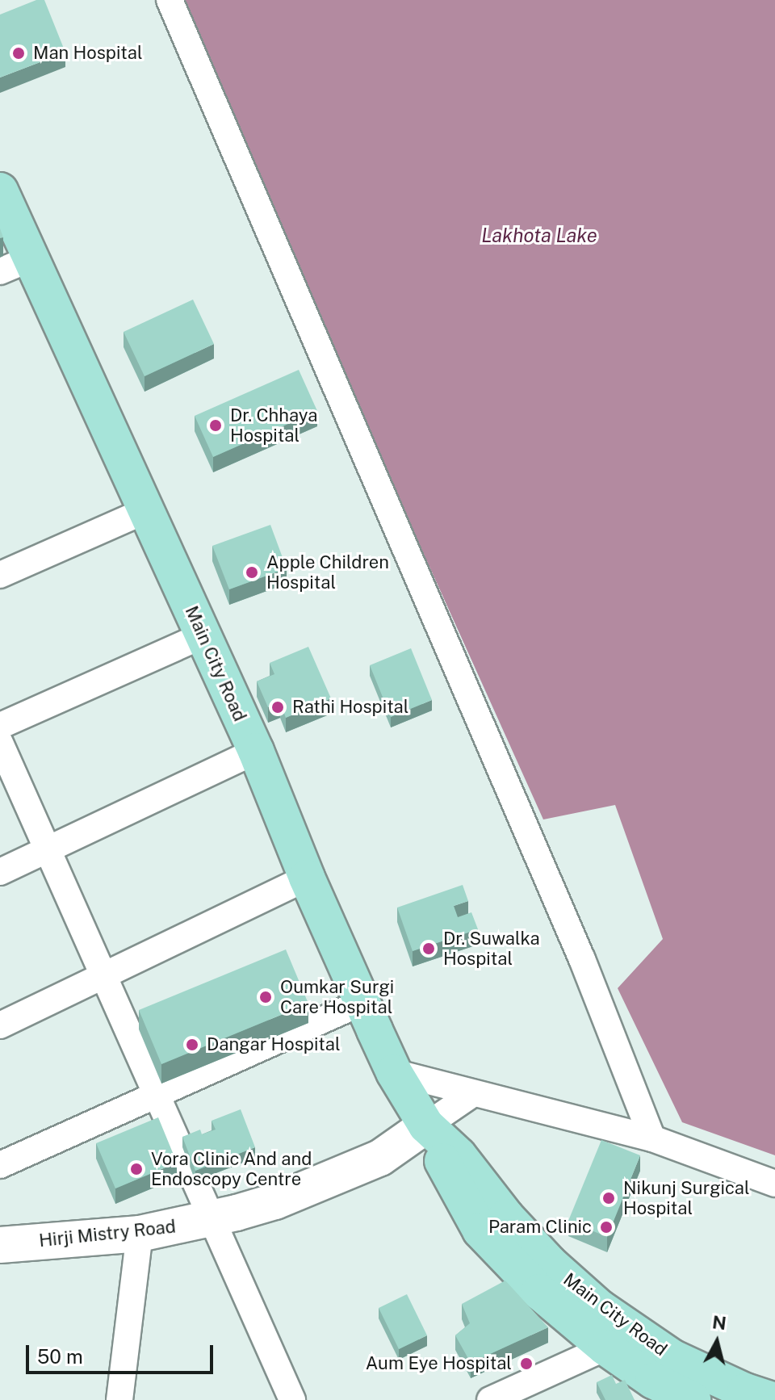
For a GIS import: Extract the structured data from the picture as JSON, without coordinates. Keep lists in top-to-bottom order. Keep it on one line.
{"streets":{"main road":["Main City Road","Hirji Mistry Road"]},"crossings":[["Main City Road","Hirji Mistry Road"]],"water":["Lakhota Lake"],"places":["Man Hospital","Dr. Chhaya Hospital","Apple Children Hospital","Rathi Hospital","Dr. Suwalka Hospital","Oumkar Surgi Care Hospital","Dangar Hospital","Vora Clinic And and Endoscopy Centre","Nikunj Surgical Hospital","Param Clinic","Aum Eye Hospital"],"scale_bar":"50 m","north":"top"}
